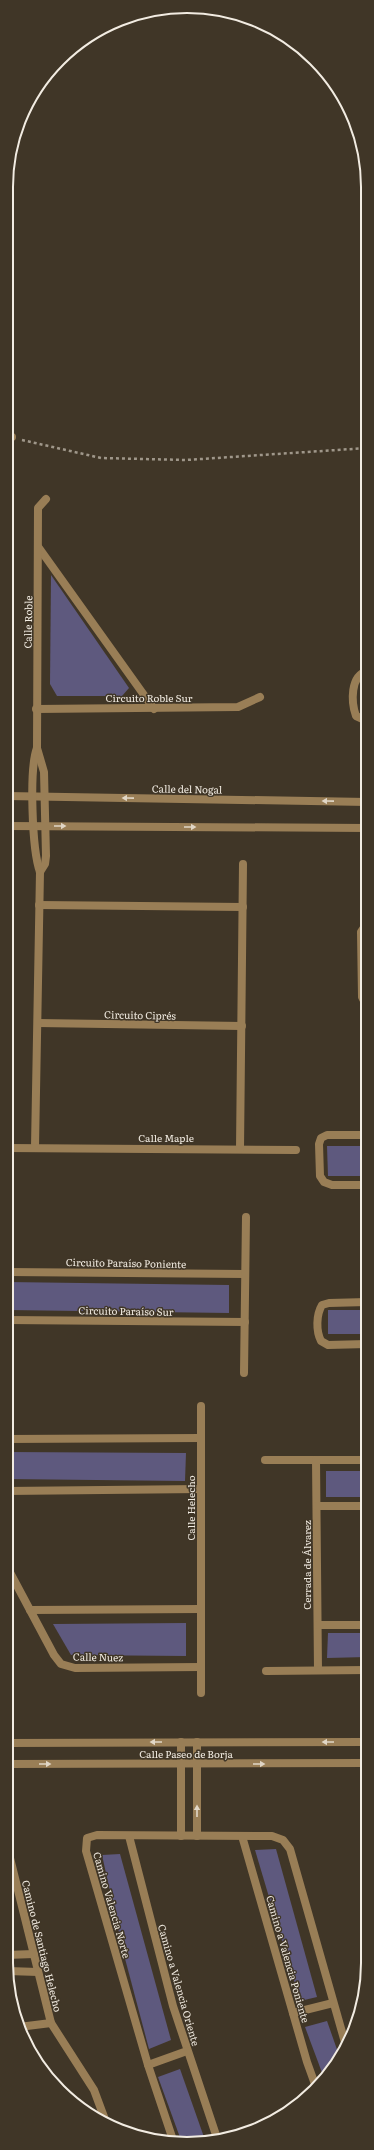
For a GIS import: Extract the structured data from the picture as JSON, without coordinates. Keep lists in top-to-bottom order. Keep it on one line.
{"streets":{"street":["Calle Roble","Circuito Roble Sur","Calle del Nogal","Circuito Ciprés","Calle Maple","Circuito Paraíso Poniente","Circuito Paraíso Sur","Calle Helecho","Cerrada de Álvarez","Calle Nuez","Calle Paseo de Borja","Camino Valencia Norte","Camino de Santiago Helecho","Camino a Valencia Poniente","Camino a Valencia Oriente"]},"crossings":[["Calle Roble","Circuito Roble Sur"],["Calle Roble","Calle del Nogal"],["Calle Helecho","Calle Nuez"],["Camino Valencia Norte","Camino a Valencia Poniente"],["Camino Valencia Norte","Camino a Valencia Oriente"]]}
